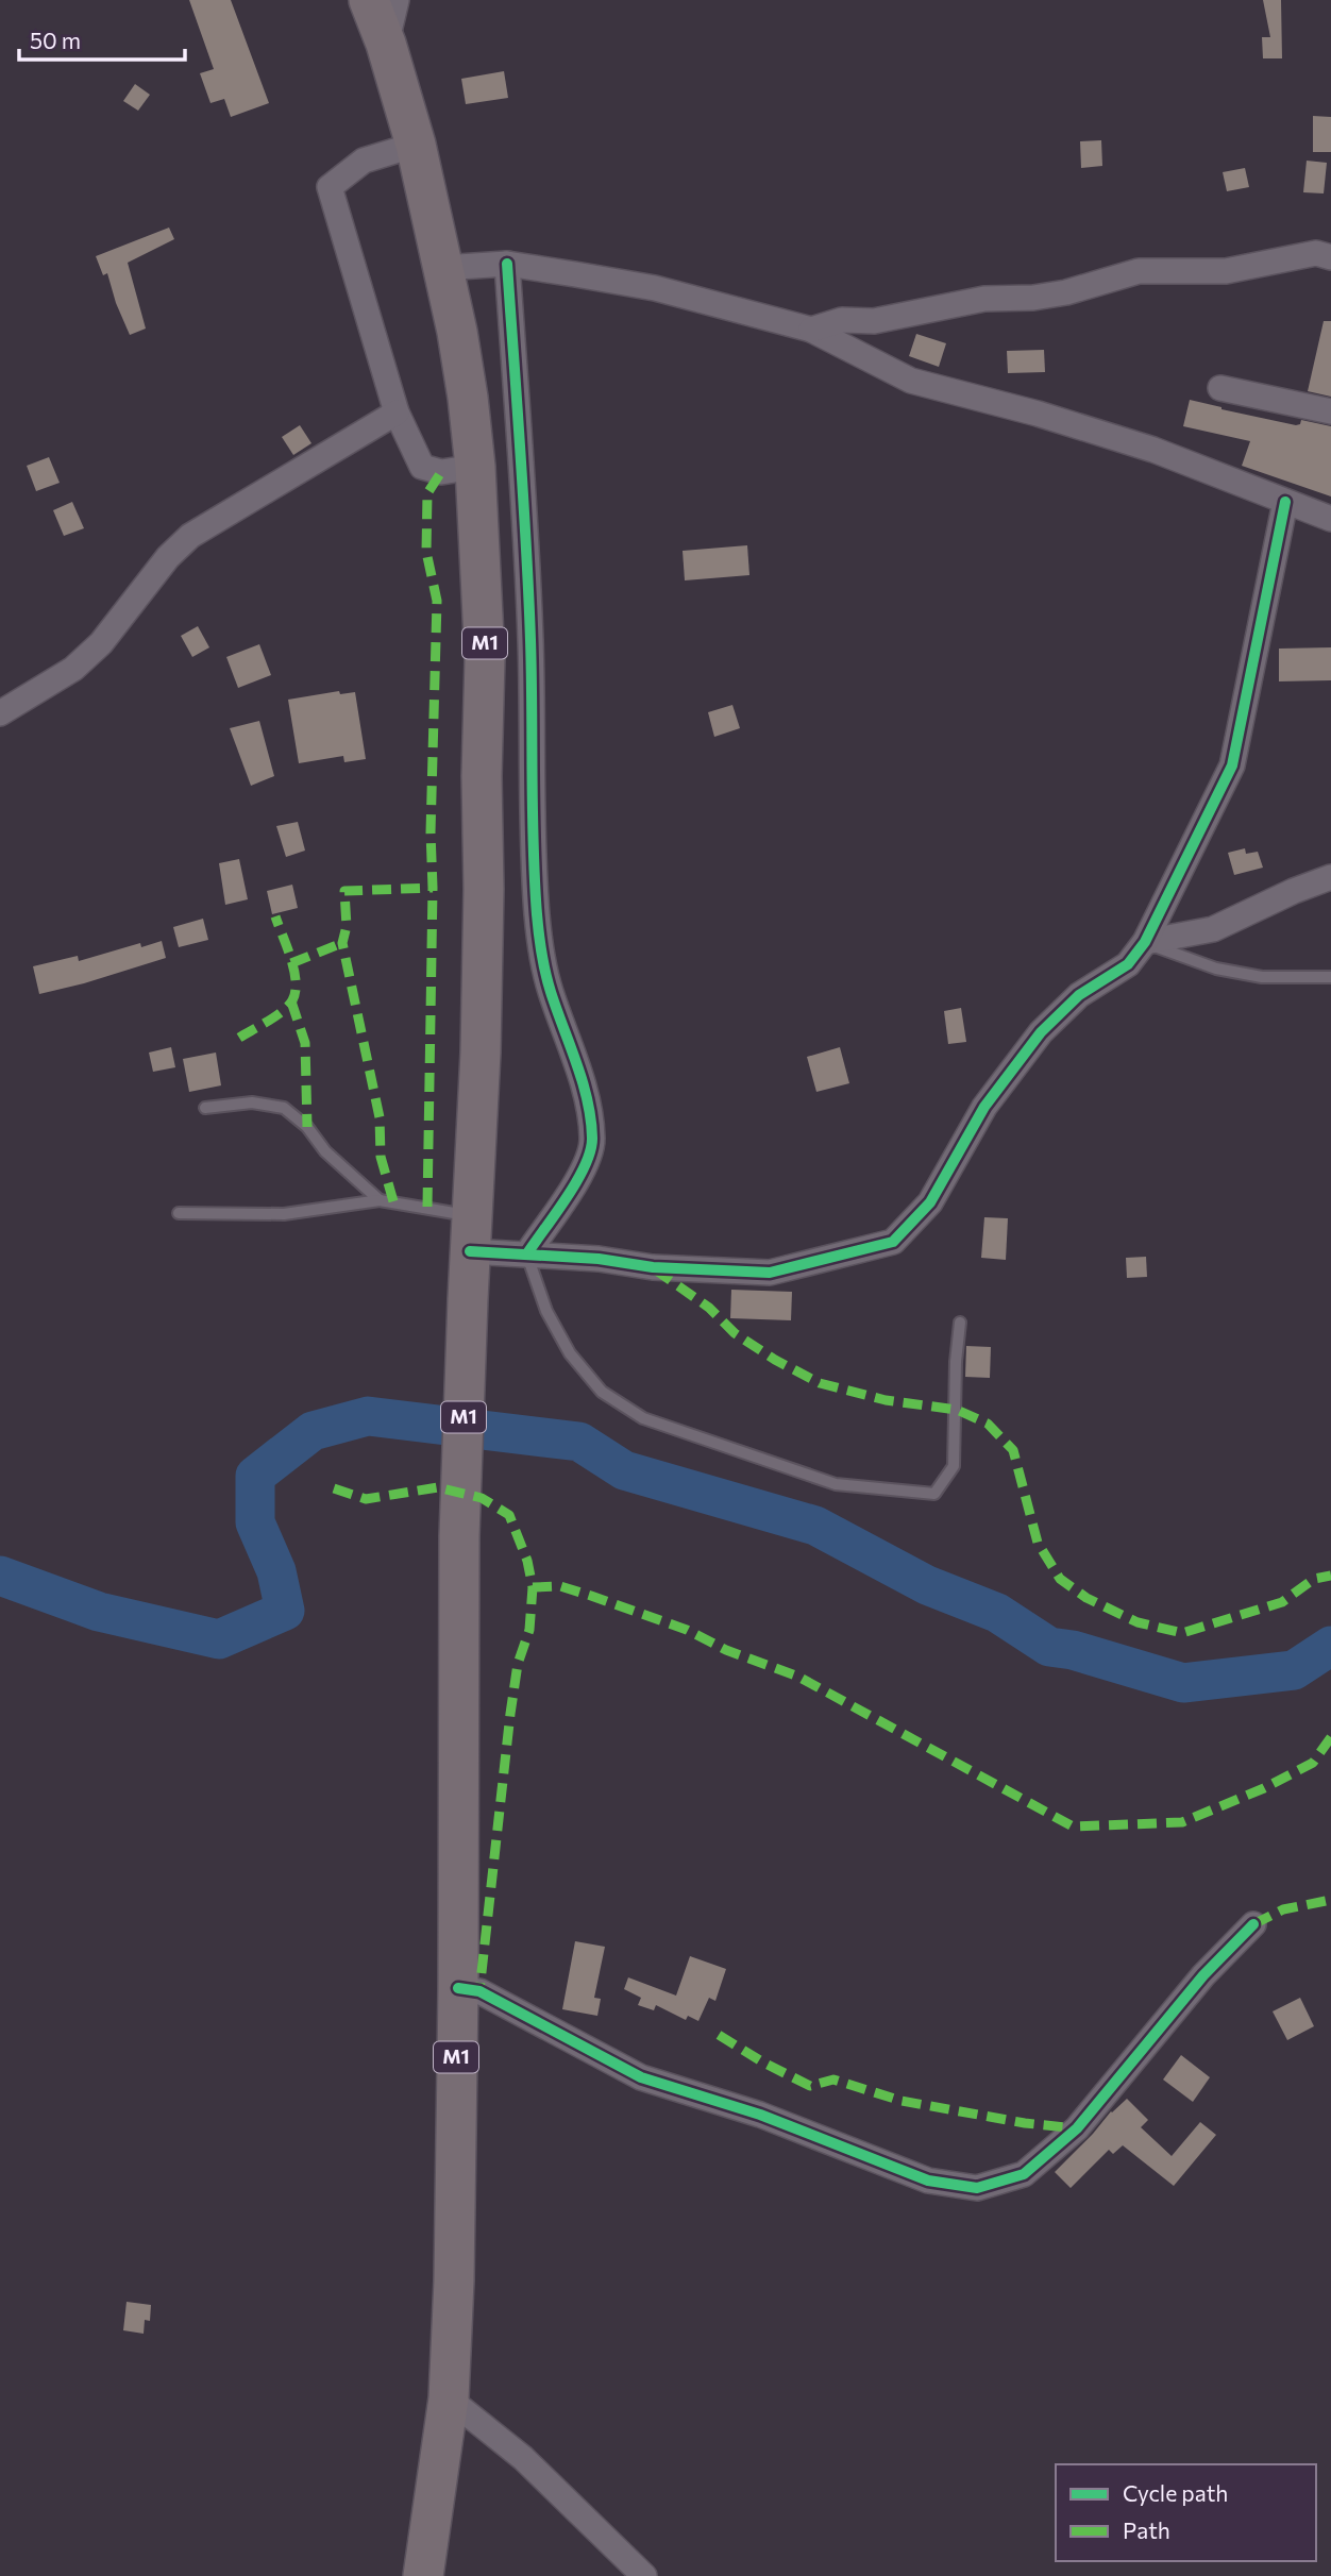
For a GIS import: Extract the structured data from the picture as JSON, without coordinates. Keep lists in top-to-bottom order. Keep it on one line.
{"streets":{"highway":["M1"]},"legend":["Cycle path","Path"],"scale_bar":"50 m"}
